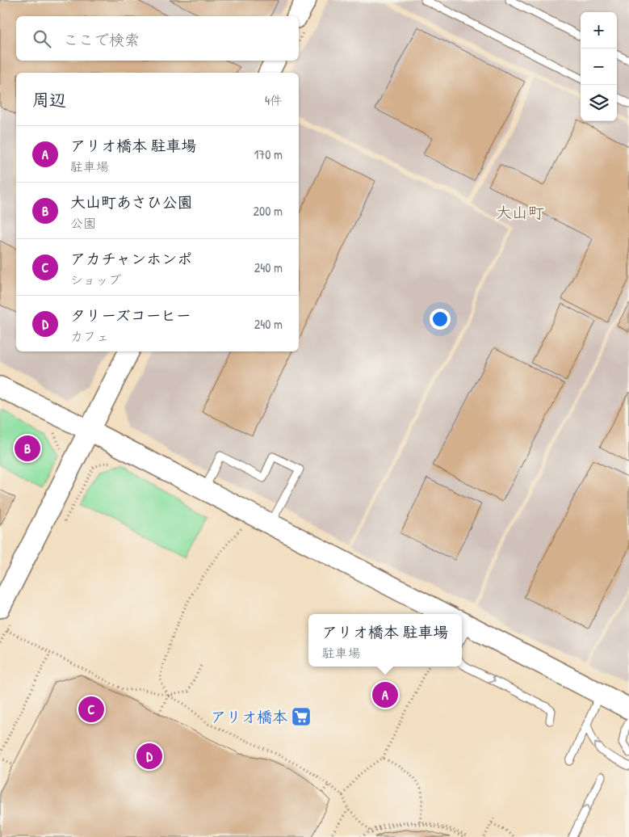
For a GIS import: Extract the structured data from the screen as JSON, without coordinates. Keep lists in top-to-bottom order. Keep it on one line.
{"districts":["大山町"],"places":{"supermarket":["アリオ橋本"]},"page":{"map_buttons":["+","−"],"search":"ここで検索","heading":["周辺","4件"],"list":[{"mark":"A","name":"アリオ橋本 駐車場","note":"駐車場","value":"170 m"},{"mark":"B","name":"大山町あさひ公園","note":"公園","value":"200 m"},{"mark":"C","name":"アカチャンホンポ","note":"ショップ","value":"240 m"},{"mark":"D","name":"タリーズコーヒー","note":"カフェ","value":"240 m"}],"pins":["B","A","C","D"],"popup":["アリオ橋本 駐車場","駐車場"]}}
